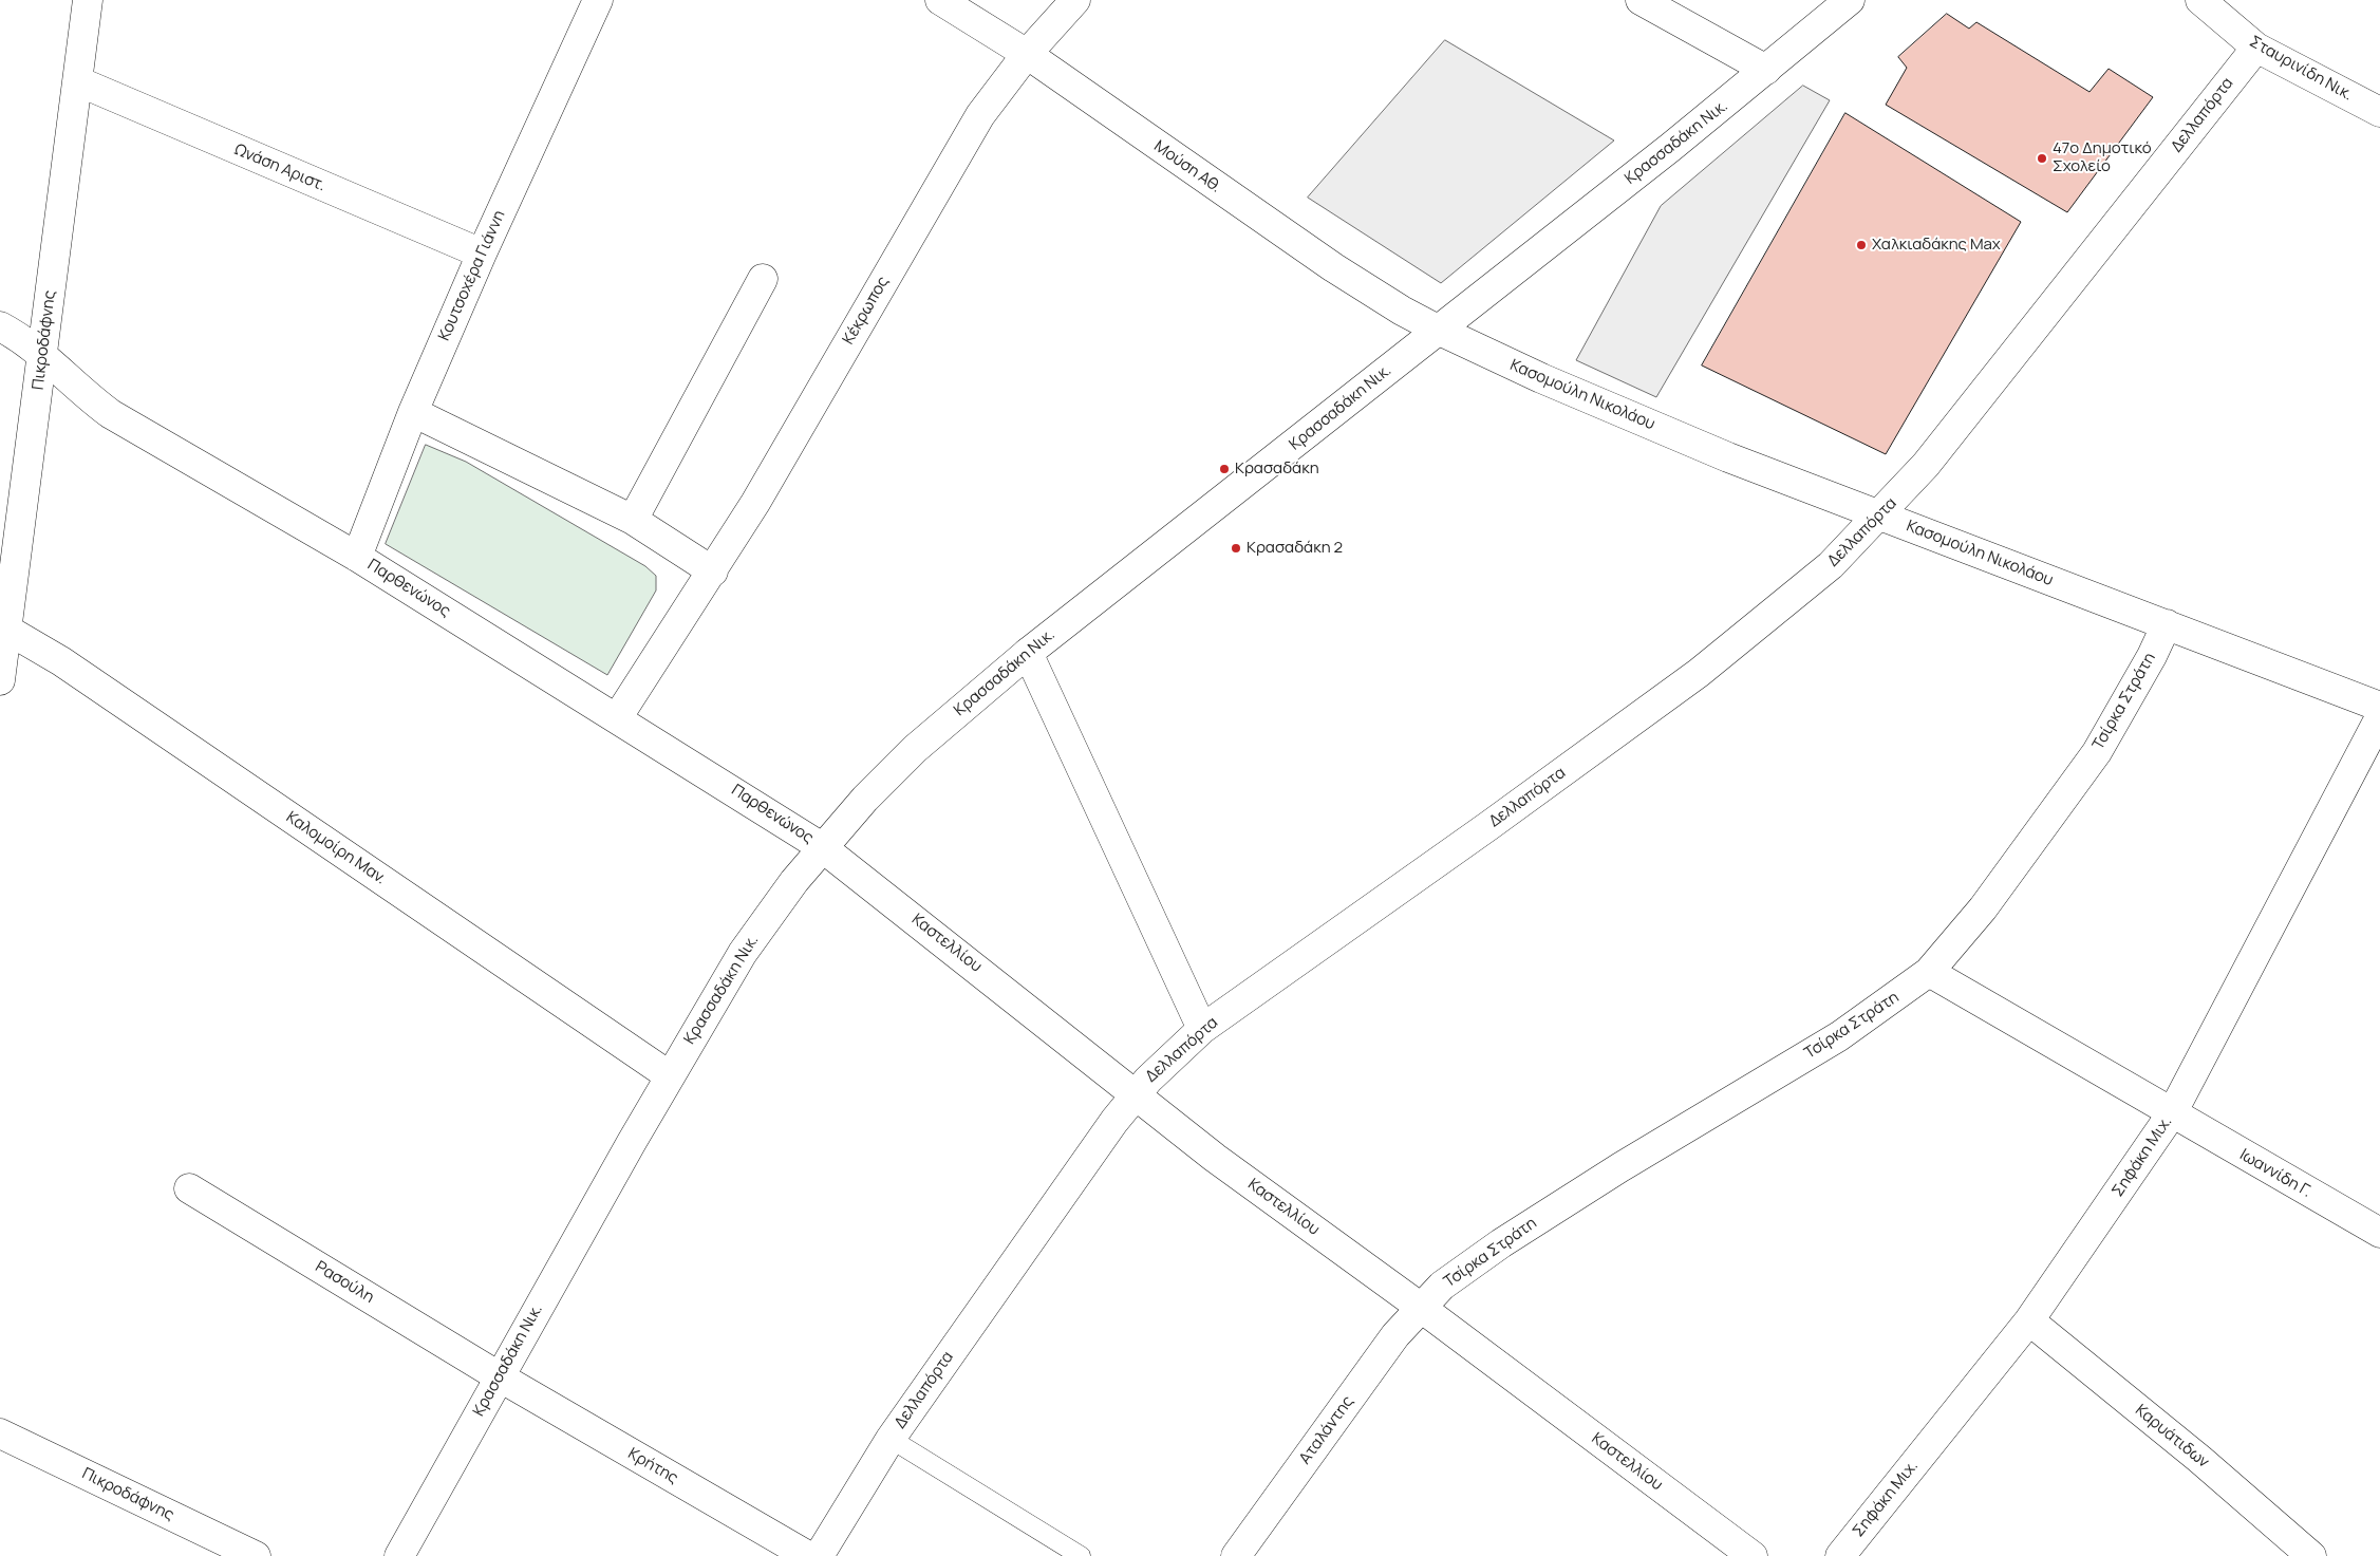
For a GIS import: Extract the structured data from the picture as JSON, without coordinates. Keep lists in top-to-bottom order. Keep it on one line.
{"streets":{"street":["Σταυρινίδη Νικ.","Δελλαπόρτα","Κρασσαδάκη Νικ.","Μούση Αθ.","Ωνάση Αριστ.","Κουτσοχέρα Γιάννη","Κέκρωπος","Πικροδάφνης","Κασομούλη Νικολάου","Παρθενώνος","Τσίρκα Στράτη","Καλομοίρη Μαν.","Καστελλίου","Σηφάκη Μιχ.","Ιωαννίδη Γ.","Ρασούλη","Αταλάντης","Καρυάτιδων","Κρήτης"]},"crossings":[["Σταυρινίδη Νικ.","Δελλαπόρτα"],["Δελλαπόρτα","Κασομούλη Νικολάου"],["Δελλαπόρτα","Καστελλίου"],["Κρασσαδάκη Νικ.","Μούση Αθ."],["Κρασσαδάκη Νικ.","Κασομούλη Νικολάου"],["Κρασσαδάκη Νικ.","Παρθενώνος"],["Κρασσαδάκη Νικ.","Καλομοίρη Μαν."],["Κρασσαδάκη Νικ.","Καστελλίου"],["Κρασσαδάκη Νικ.","Ρασούλη"],["Κρασσαδάκη Νικ.","Κρήτης"],["Μούση Αθ.","Κέκρωπος"],["Μούση Αθ.","Κασομούλη Νικολάου"],["Ωνάση Αριστ.","Κουτσοχέρα Γιάννη"],["Ωνάση Αριστ.","Πικροδάφνης"],["Κουτσοχέρα Γιάννη","Παρθενώνος"],["Κέκρωπος","Παρθενώνος"],["Πικροδάφνης","Παρθενώνος"],["Πικροδάφνης","Καλομοίρη Μαν."],["Κασομούλη Νικολάου","Τσίρκα Στράτη"],["Παρθενώνος","Καστελλίου"],["Τσίρκα Στράτη","Καστελλίου"],["Τσίρκα Στράτη","Ιωαννίδη Γ."],["Τσίρκα Στράτη","Αταλάντης"],["Καστελλίου","Αταλάντης"],["Σηφάκη Μιχ.","Ιωαννίδη Γ."],["Σηφάκη Μιχ.","Καρυάτιδων"],["Ρασούλη","Κρήτης"]],"places":["47ο Δημοτικό Σχολείο","Χαλκιαδάκης Max","Κρασαδάκη","Κρασαδάκη 2"]}
